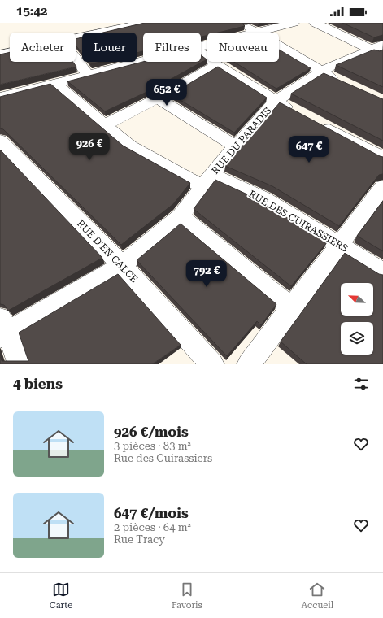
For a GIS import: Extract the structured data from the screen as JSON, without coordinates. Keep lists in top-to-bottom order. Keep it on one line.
{"streets":{"street":["RUE DU PARADIS","RUE DES CUIRASSIERS","RUE D'EN CALCE"]},"crossings":[["RUE DU PARADIS","RUE DES CUIRASSIERS"],["RUE DU PARADIS","RUE D'EN CALCE"]],"north":"top left","page":{"status":"15:42","chip":["Acheter","Louer","Filtres","Nouveau"],"price":["652 €","926 €","647 €","792 €"],"heading":"4 biens","list":[{"name":"926 €/mois","note":"3 pièces · 83 m² · Rue des Cuirassiers"},{"name":"647 €/mois","note":"2 pièces · 64 m² · Rue Tracy"}],"tabs":["Carte","Favoris","Accueil"]}}
